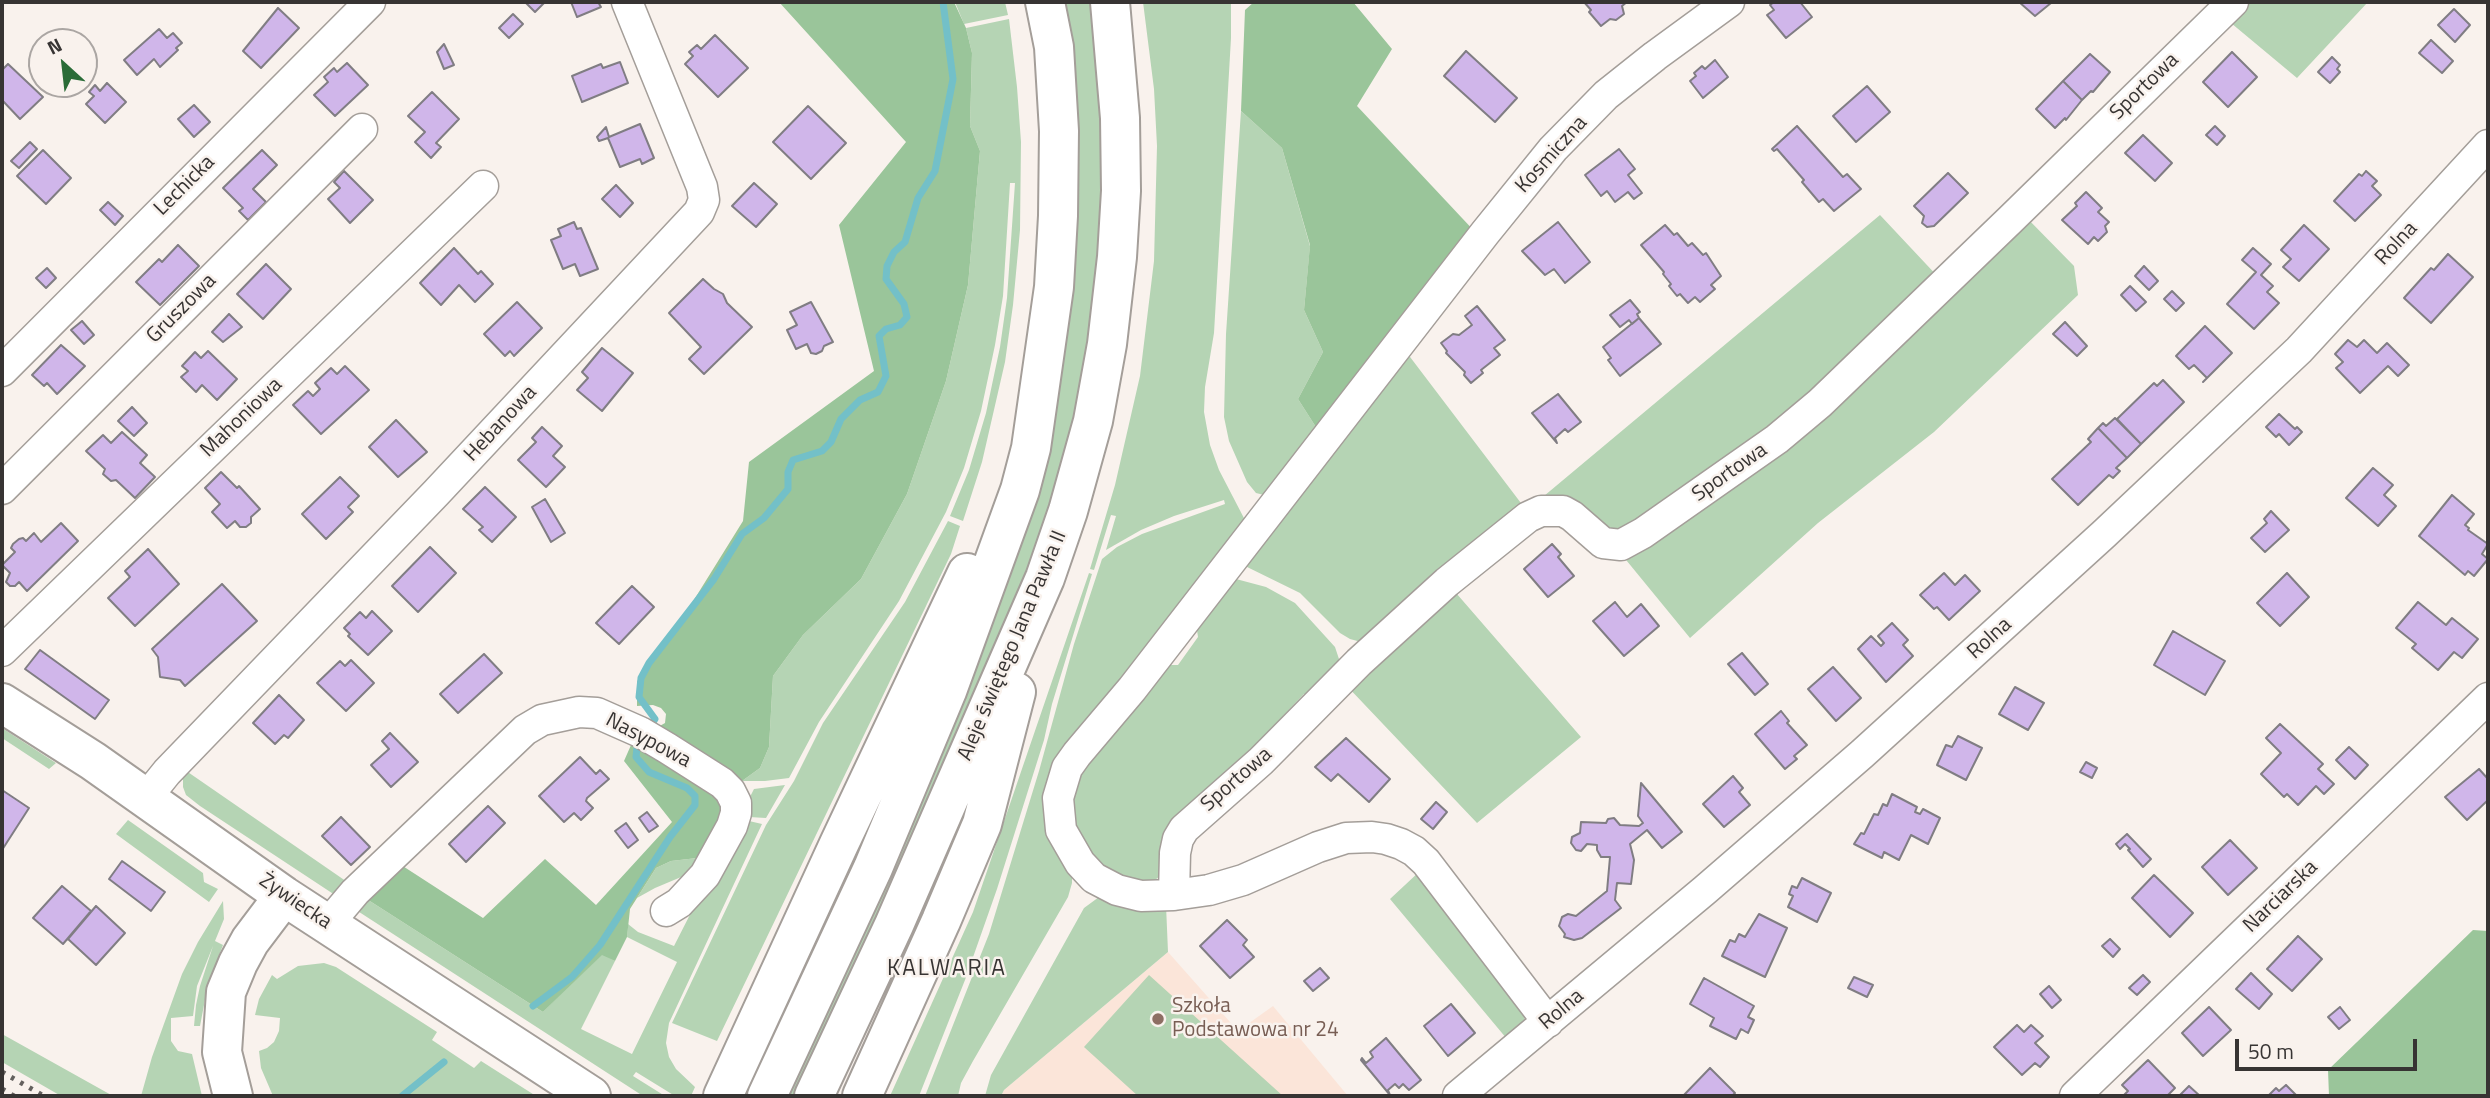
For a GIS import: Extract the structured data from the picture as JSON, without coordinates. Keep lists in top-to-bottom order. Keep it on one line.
{"streets":{"main road":["Aleje świętego Jana Pawła II","Żywiecka"],"street":["Sportowa","Kosmiczna","Lechicka","Rolna","Gruszowa","Mahoniowa","Hebanowa","Nasypowa","Narciarska"]},"crossings":[["Sportowa","Kosmiczna"],["Kosmiczna","Rolna"],["Hebanowa","Żywiecka"],["Nasypowa","Żywiecka"]],"districts":["KALWARIA"],"places":["Szkoła Podstawowa nr 24"],"scale_bar":"50 m","north":"top left"}
